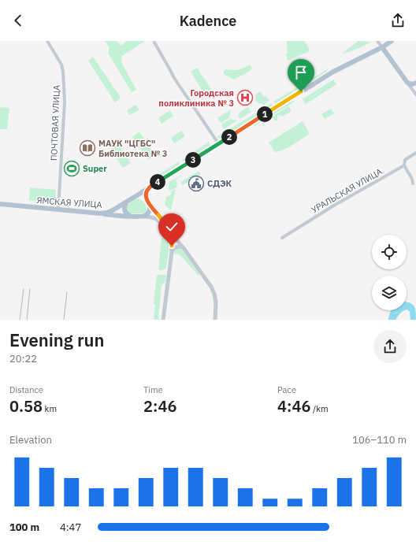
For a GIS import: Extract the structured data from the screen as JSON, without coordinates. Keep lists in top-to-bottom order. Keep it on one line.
{"streets":{"main road":["ЯМСКАЯ УЛИЦА"],"street":["ПОЧТОВАЯ УЛИЦА","УРАЛЬСКАЯ УЛИЦА"]},"crossings":[["ПОЧТОВАЯ УЛИЦА","ЯМСКАЯ УЛИЦА"]],"places":{"hospital":["Городская поликлиника № 3"],"library":["МАУК \"ЦГБС\" Библиотека № 3"],"sports":["Super"],"public building":["СДЭК"]},"page":{"header":"Kadence","pins":["1","2","3","4"],"heading":["Evening run","20:22"],"stats":[["Distance","0.58 km"],["Time","2:46"],["Pace","4:46 /km"]],"chart":["Elevation","106–110 m"],"list":[{"name":"100 m","note":"4:47"}]}}
